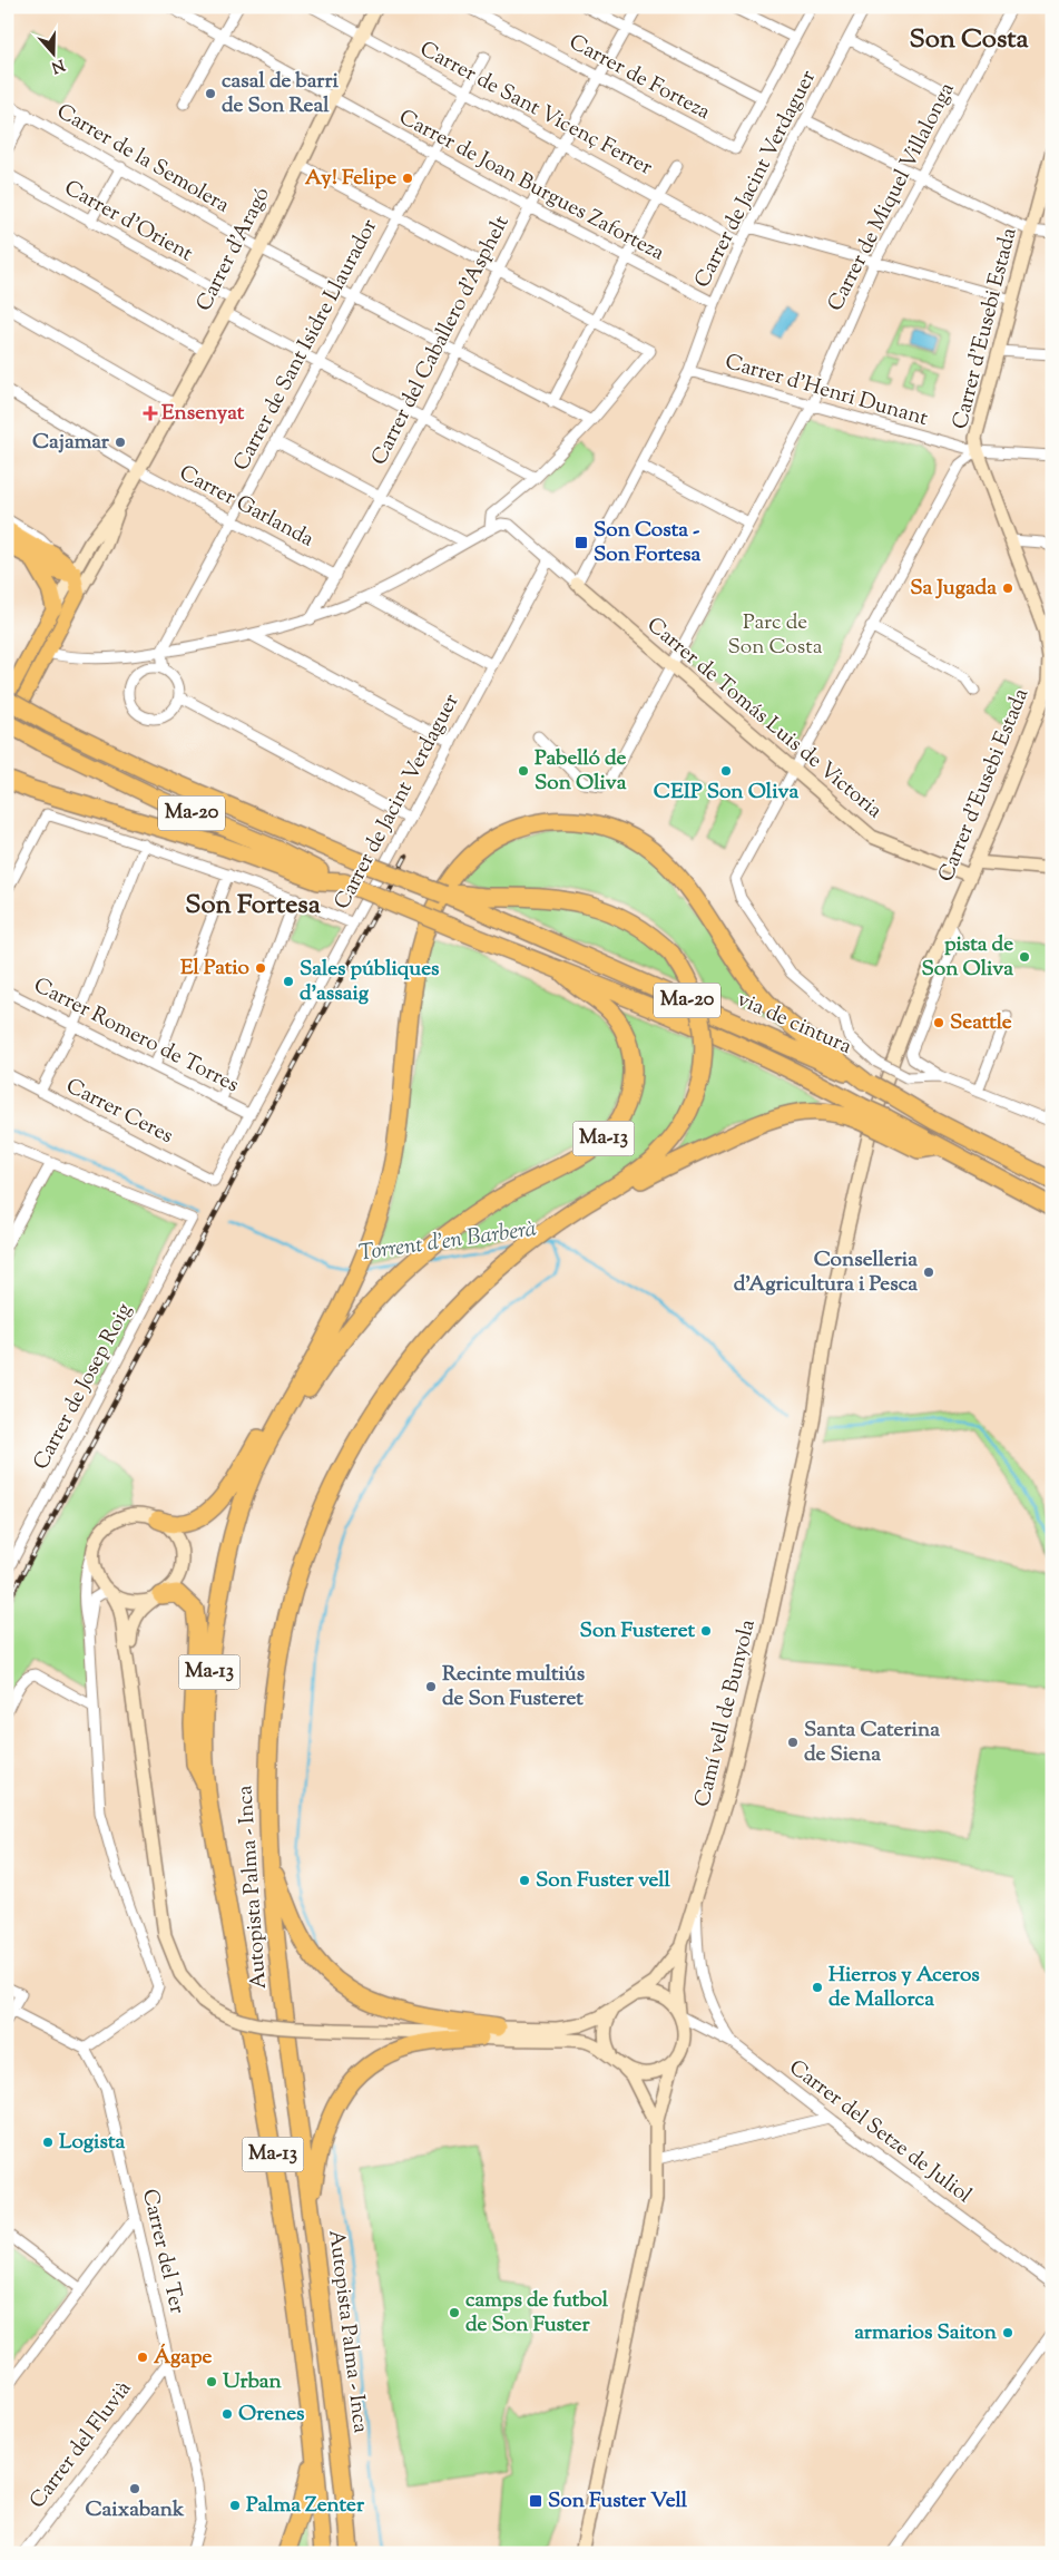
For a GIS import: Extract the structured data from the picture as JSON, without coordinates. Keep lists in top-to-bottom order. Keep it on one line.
{"streets":{"highway":["Ma-20","via de cintura","Ma-13","Autopista Palma - Inca"],"main road":["Carrer d'Aragó","Carrer d'Eusebi Estada","Carrer de Tomás Luis de Victoria","Camí vell de Bunyola"],"street":["Carrer de Forteza","Carrer de Sant Vicenç Ferrer","Carrer de la Semolera","Carrer de Jacint Verdaguer","Carrer de Joan Burgues Zaforteza","Carrer de Miquel Villalonga","Carrer d'Orient","Carrer del Caballero d'Asphelt","Carrer de Sant Isidre Llaurador","Carrer d'Henri Dunant","Carrer Garlanda","Carrer Romero de Torres","Carrer Ceres","Carrer de Josep Roig","Carrer del Setze de Juliol","Carrer del Ter","Carrer del Fluvià"]},"crossings":[["Carrer de Forteza","Carrer del Caballero d'Asphelt"],["Carrer de Sant Vicenç Ferrer","Carrer de Jacint Verdaguer"],["Carrer de Sant Vicenç Ferrer","Carrer d'Aragó"],["Carrer de Sant Vicenç Ferrer","Carrer del Caballero d'Asphelt"],["Carrer de Sant Vicenç Ferrer","Carrer de Sant Isidre Llaurador"],["Carrer de la Semolera","Carrer d'Aragó"],["Carrer de la Semolera","Carrer del Caballero d'Asphelt"],["Carrer de la Semolera","Carrer de Sant Isidre Llaurador"],["Carrer de Jacint Verdaguer","Carrer de Joan Burgues Zaforteza"],["Carrer de Jacint Verdaguer","Carrer d'Henri Dunant"],["Carrer de Jacint Verdaguer","Carrer de Tomás Luis de Victoria"],["Carrer de Jacint Verdaguer","Carrer Romero de Torres"],["Carrer de Jacint Verdaguer","Carrer Ceres"],["Carrer de Joan Burgues Zaforteza","Carrer d'Aragó"],["Carrer de Joan Burgues Zaforteza","Carrer del Caballero d'Asphelt"],["Carrer de Joan Burgues Zaforteza","Carrer de Sant Isidre Llaurador"],["Carrer de Miquel Villalonga","Carrer d'Henri Dunant"],["Carrer de Miquel Villalonga","Carrer de Tomás Luis de Victoria"],["Carrer d'Orient","Carrer d'Aragó"],["Carrer d'Aragó","Carrer Garlanda"],["Carrer d'Aragó","Ma-20"],["Carrer d'Eusebi Estada","Carrer d'Henri Dunant"],["Carrer d'Eusebi Estada","Carrer de Tomás Luis de Victoria"],["Carrer d'Eusebi Estada","Camí vell de Bunyola"],["Carrer del Caballero d'Asphelt","Carrer Garlanda"],["Carrer de Sant Isidre Llaurador","Carrer Garlanda"],["Ma-20","via de cintura"],["Ma-20","Ma-13"],["via de cintura","Ma-13"],["Ma-13","Autopista Palma - Inca"],["Camí vell de Bunyola","Carrer del Setze de Juliol"],["Carrer del Ter","Carrer del Fluvià"]],"districts":["Son Costa","Son Fortesa"],"water":["Torrent d'en Barberà"],"parks":["Parc de Son Costa"],"places":{"other":["casal de barri de Son Real","Ay! Felipe","Cajamar","Sa Jugada","Pabelló de Son Oliva","CEIP Son Oliva","pista de Son Oliva","El Patio","Sales públiques d'assaig","Seattle","Conselleria d'Agricultura i Pesca","Son Fusteret","Recinte multiús de Son Fusteret","Santa Caterina de Siena","Son Fuster vell","Hierros y Aceros de Mallorca","Logista","camps de futbol de Son Fuster","armarios Saiton","Ágape","Urban","Orenes","Caixabank","Palma Zenter"],"health":["Ensenyat"],"transit":["Son Costa - Son Fortesa","Son Fuster Vell"]},"north":"bottom"}
